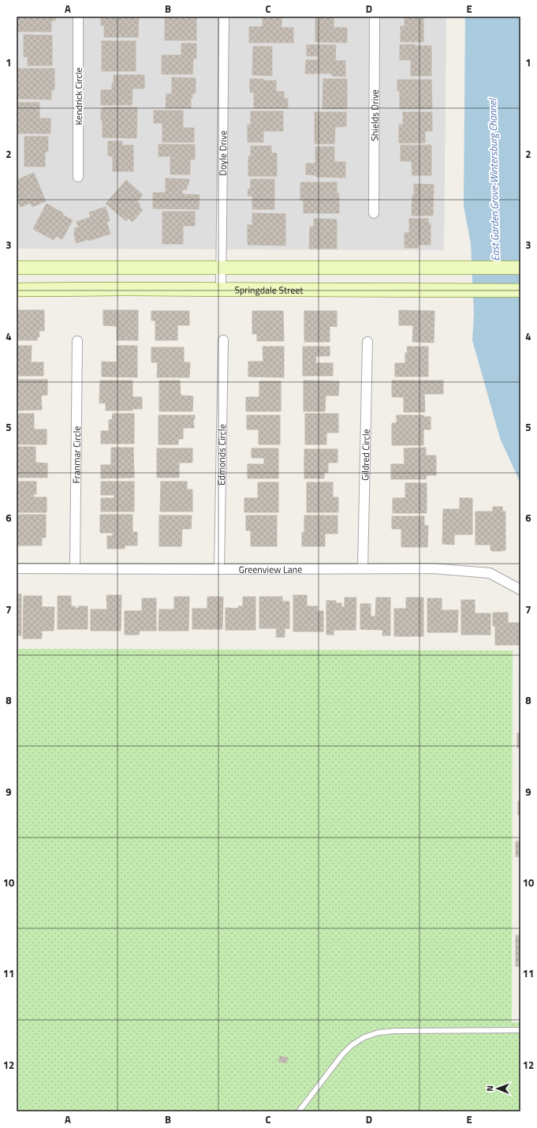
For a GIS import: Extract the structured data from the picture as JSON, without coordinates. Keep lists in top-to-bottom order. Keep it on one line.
{"streets":{"main road":["Springdale Street"],"street":["Kendrick Circle","Shields Drive","Doyle Drive","Franmar Circle","Edmonds Circle","Gildred Circle","Greenview Lane"]},"crossings":[["Doyle Drive","Springdale Street"],["Franmar Circle","Greenview Lane"],["Edmonds Circle","Greenview Lane"],["Gildred Circle","Greenview Lane"]],"water":["East Garden Grove-Wintersburg Channel"],"north":"left","grid":{"columns":["A","B","C","D","E"],"rows":["1","2","3","4","5","6","7","8","9","10","11","12"]}}
